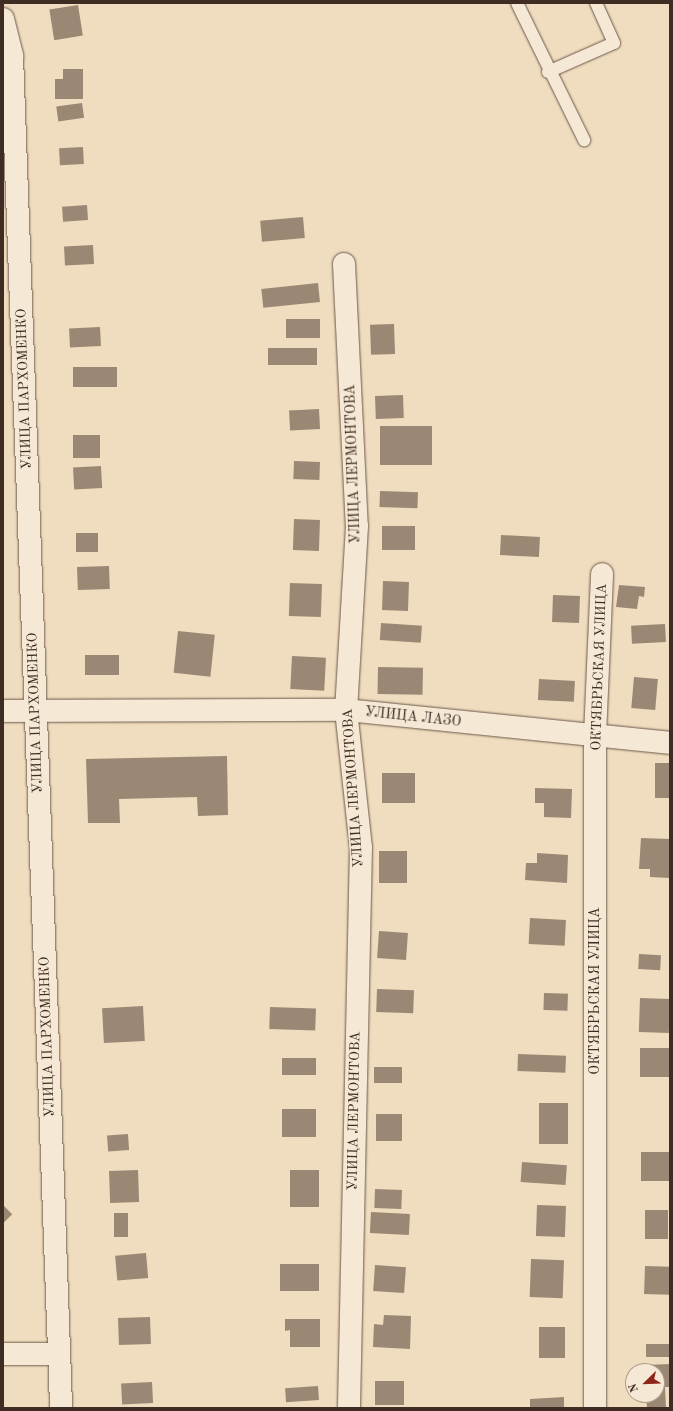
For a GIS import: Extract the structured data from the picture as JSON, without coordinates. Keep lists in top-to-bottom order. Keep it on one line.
{"streets":{"street":["УЛИЦА ПАРХОМЕНКО","УЛИЦА ЛЕРМОНТОВА","ОКТЯБРЬСКАЯ УЛИЦА","УЛИЦА ЛАЗО"]},"crossings":[["УЛИЦА ПАРХОМЕНКО","УЛИЦА ЛАЗО"],["УЛИЦА ЛЕРМОНТОВА","УЛИЦА ЛАЗО"],["ОКТЯБРЬСКАЯ УЛИЦА","УЛИЦА ЛАЗО"]],"north":"bottom left"}
